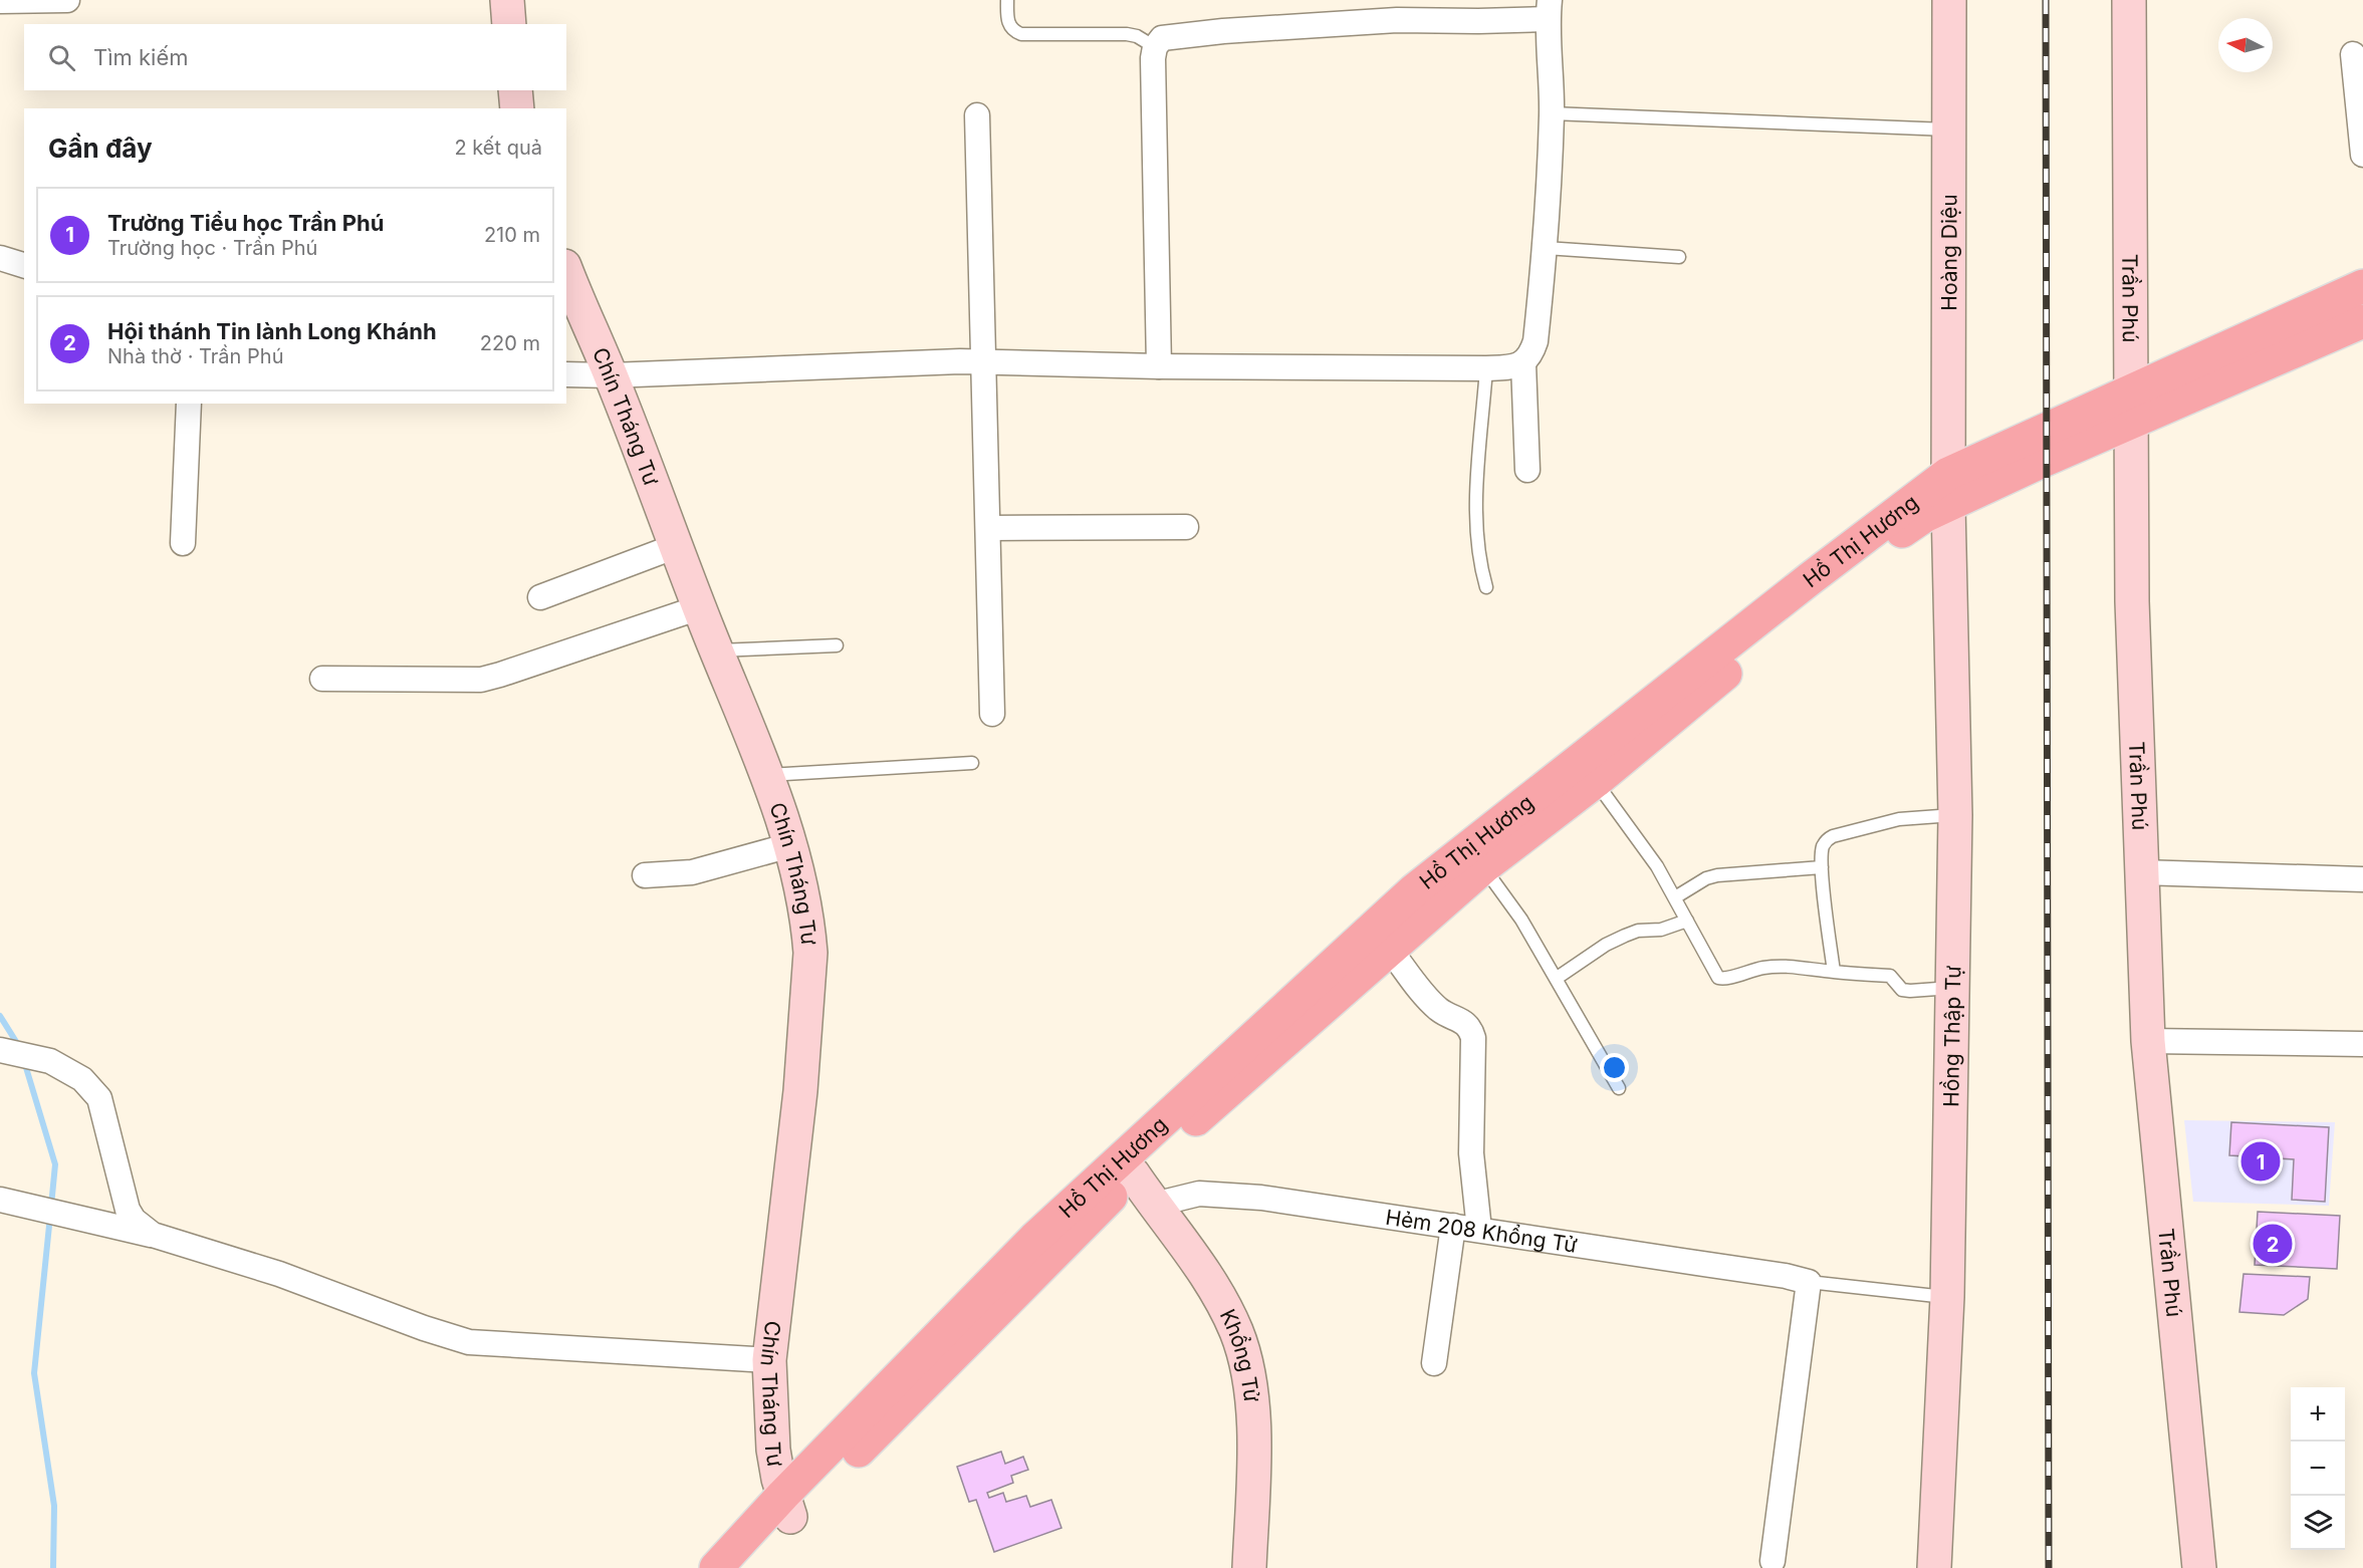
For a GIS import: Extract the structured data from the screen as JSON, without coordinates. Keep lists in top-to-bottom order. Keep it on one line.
{"streets":{"main road":["Hồ Thị Hương"],"street":["Hoàng Diệu","Trần Phú","Chín Tháng Tư","Hồng Thập Tự","Hẻm 208 Khổng Tử","Khổng Tử"]},"crossings":[["Hoàng Diệu","Hồ Thị Hương"],["Hoàng Diệu","Hồng Thập Tự"],["Trần Phú","Hồ Thị Hương"],["Chín Tháng Tư","Hồ Thị Hương"],["Hồ Thị Hương","Hồng Thập Tự"],["Hồ Thị Hương","Khổng Tử"],["Hồng Thập Tự","Hẻm 208 Khổng Tử"],["Hẻm 208 Khổng Tử","Khổng Tử"]],"north":"left","page":{"search":"Tìm kiếm","heading":["Gần đây","2 kết quả"],"list":[{"mark":"1","name":"Trường Tiểu học Trần Phú","note":"Trường học · Trần Phú","value":"210 m"},{"mark":"2","name":"Hội thánh Tin lành Long Khánh","note":"Nhà thờ · Trần Phú","value":"220 m"}],"pins":["1","2"],"map_buttons":["+","−"]}}
